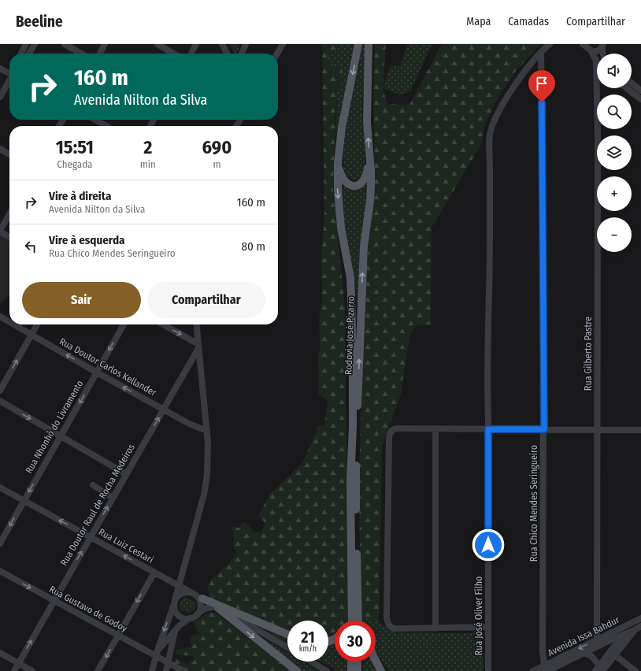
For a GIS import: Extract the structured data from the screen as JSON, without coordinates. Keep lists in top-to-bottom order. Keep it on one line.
{"streets":{"main road":["Rodovia José Pizarro"],"street":["Rua Gilberto Pastre","Rua Doutor Carlos Kellander","Rua Nhonhô do Livramento","Rua Chico Mendes Seringueiro","Rua Doutor Raul de Rocha Medeiros","Rua Luiz Cestari","Rua Gustavo de Godoy","Rua José Oliver Filho","Avenida Issa Bahdur"]},"crossings":[["Rua Gilberto Pastre","Avenida Issa Bahdur"],["Rua Doutor Carlos Kellander","Rua Nhonhô do Livramento"],["Rua Doutor Carlos Kellander","Rua Doutor Raul de Rocha Medeiros"],["Rua Nhonhô do Livramento","Rua Luiz Cestari"],["Rua Chico Mendes Seringueiro","Rua José Oliver Filho"],["Rua Chico Mendes Seringueiro","Avenida Issa Bahdur"],["Rua Doutor Raul de Rocha Medeiros","Rua Luiz Cestari"],["Rua Doutor Raul de Rocha Medeiros","Rua Gustavo de Godoy"]],"one_way":["Rua Doutor Carlos Kellander","Rua Nhonhô do Livramento","Rua Doutor Raul de Rocha Medeiros","Rua Luiz Cestari"],"page":{"header":"Beeline","nav":["Mapa","Camadas","Compartilhar"],"map_buttons":["+","−"],"turn":["160 m","Avenida Nilton da Silva"],"eta":["15:51","Chegada","2","min","690","m"],"list":[{"name":"Vire à direita","note":"Avenida Nilton da Silva","value":"160 m"},{"name":"Vire à esquerda","note":"Rua Chico Mendes Seringueiro","value":"80 m"}],"buttons":["Sair","Compartilhar"],"speed":"21 km/h","limit":"30"}}
